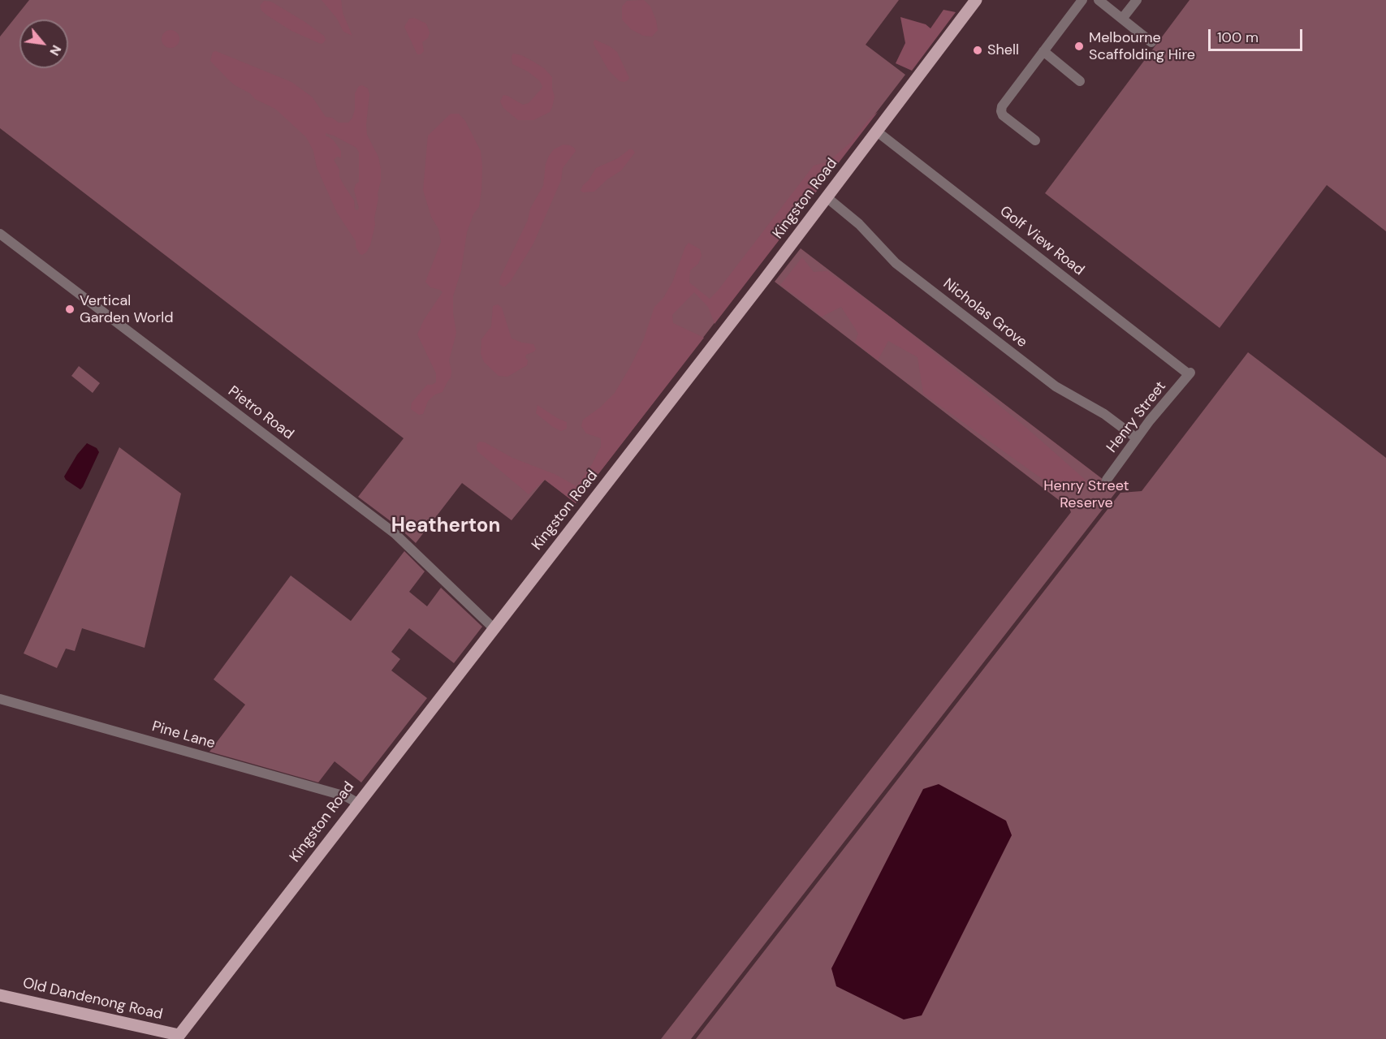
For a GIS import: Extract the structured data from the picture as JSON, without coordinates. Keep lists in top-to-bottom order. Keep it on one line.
{"streets":{"main road":["Kingston Road","Old Dandenong Road"],"street":["Golf View Road","Nicholas Grove","Pietro Road","Henry Street","Pine Lane"]},"crossings":[["Kingston Road","Golf View Road"],["Kingston Road","Nicholas Grove"],["Kingston Road","Pietro Road"],["Kingston Road","Pine Lane"],["Kingston Road","Old Dandenong Road"],["Golf View Road","Henry Street"],["Nicholas Grove","Henry Street"]],"districts":["Heatherton"],"parks":["Henry Street Reserve"],"places":["Melbourne Scaffolding Hire","Shell","Vertical Garden World"],"scale_bar":"100 m","north":"bottom right"}
